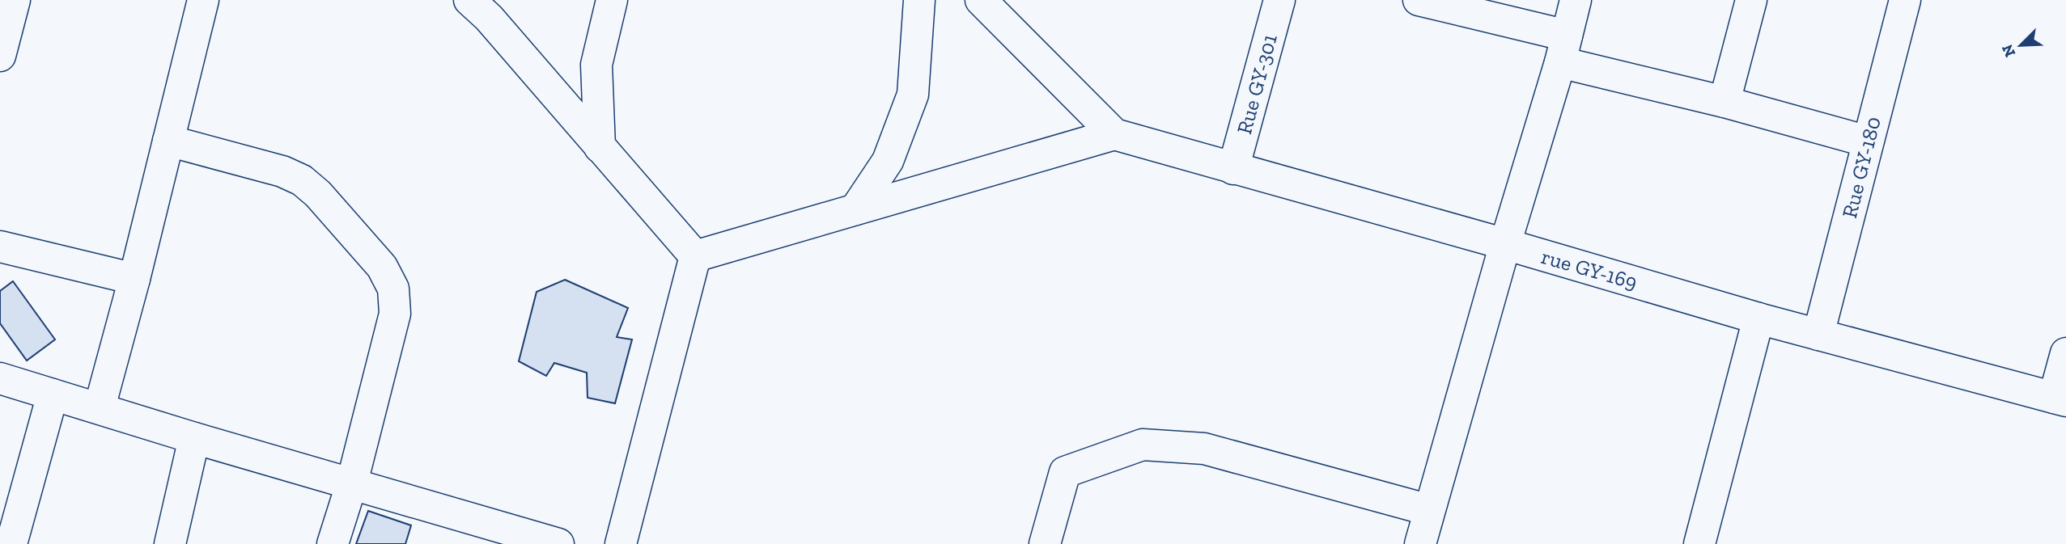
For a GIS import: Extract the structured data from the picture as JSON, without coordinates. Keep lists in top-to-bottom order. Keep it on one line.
{"streets":{"street":["Rue GY-301","Rue GY-180","rue GY-169"]},"crossings":[["Rue GY-301","rue GY-169"],["Rue GY-180","rue GY-169"]],"north":"bottom left"}
